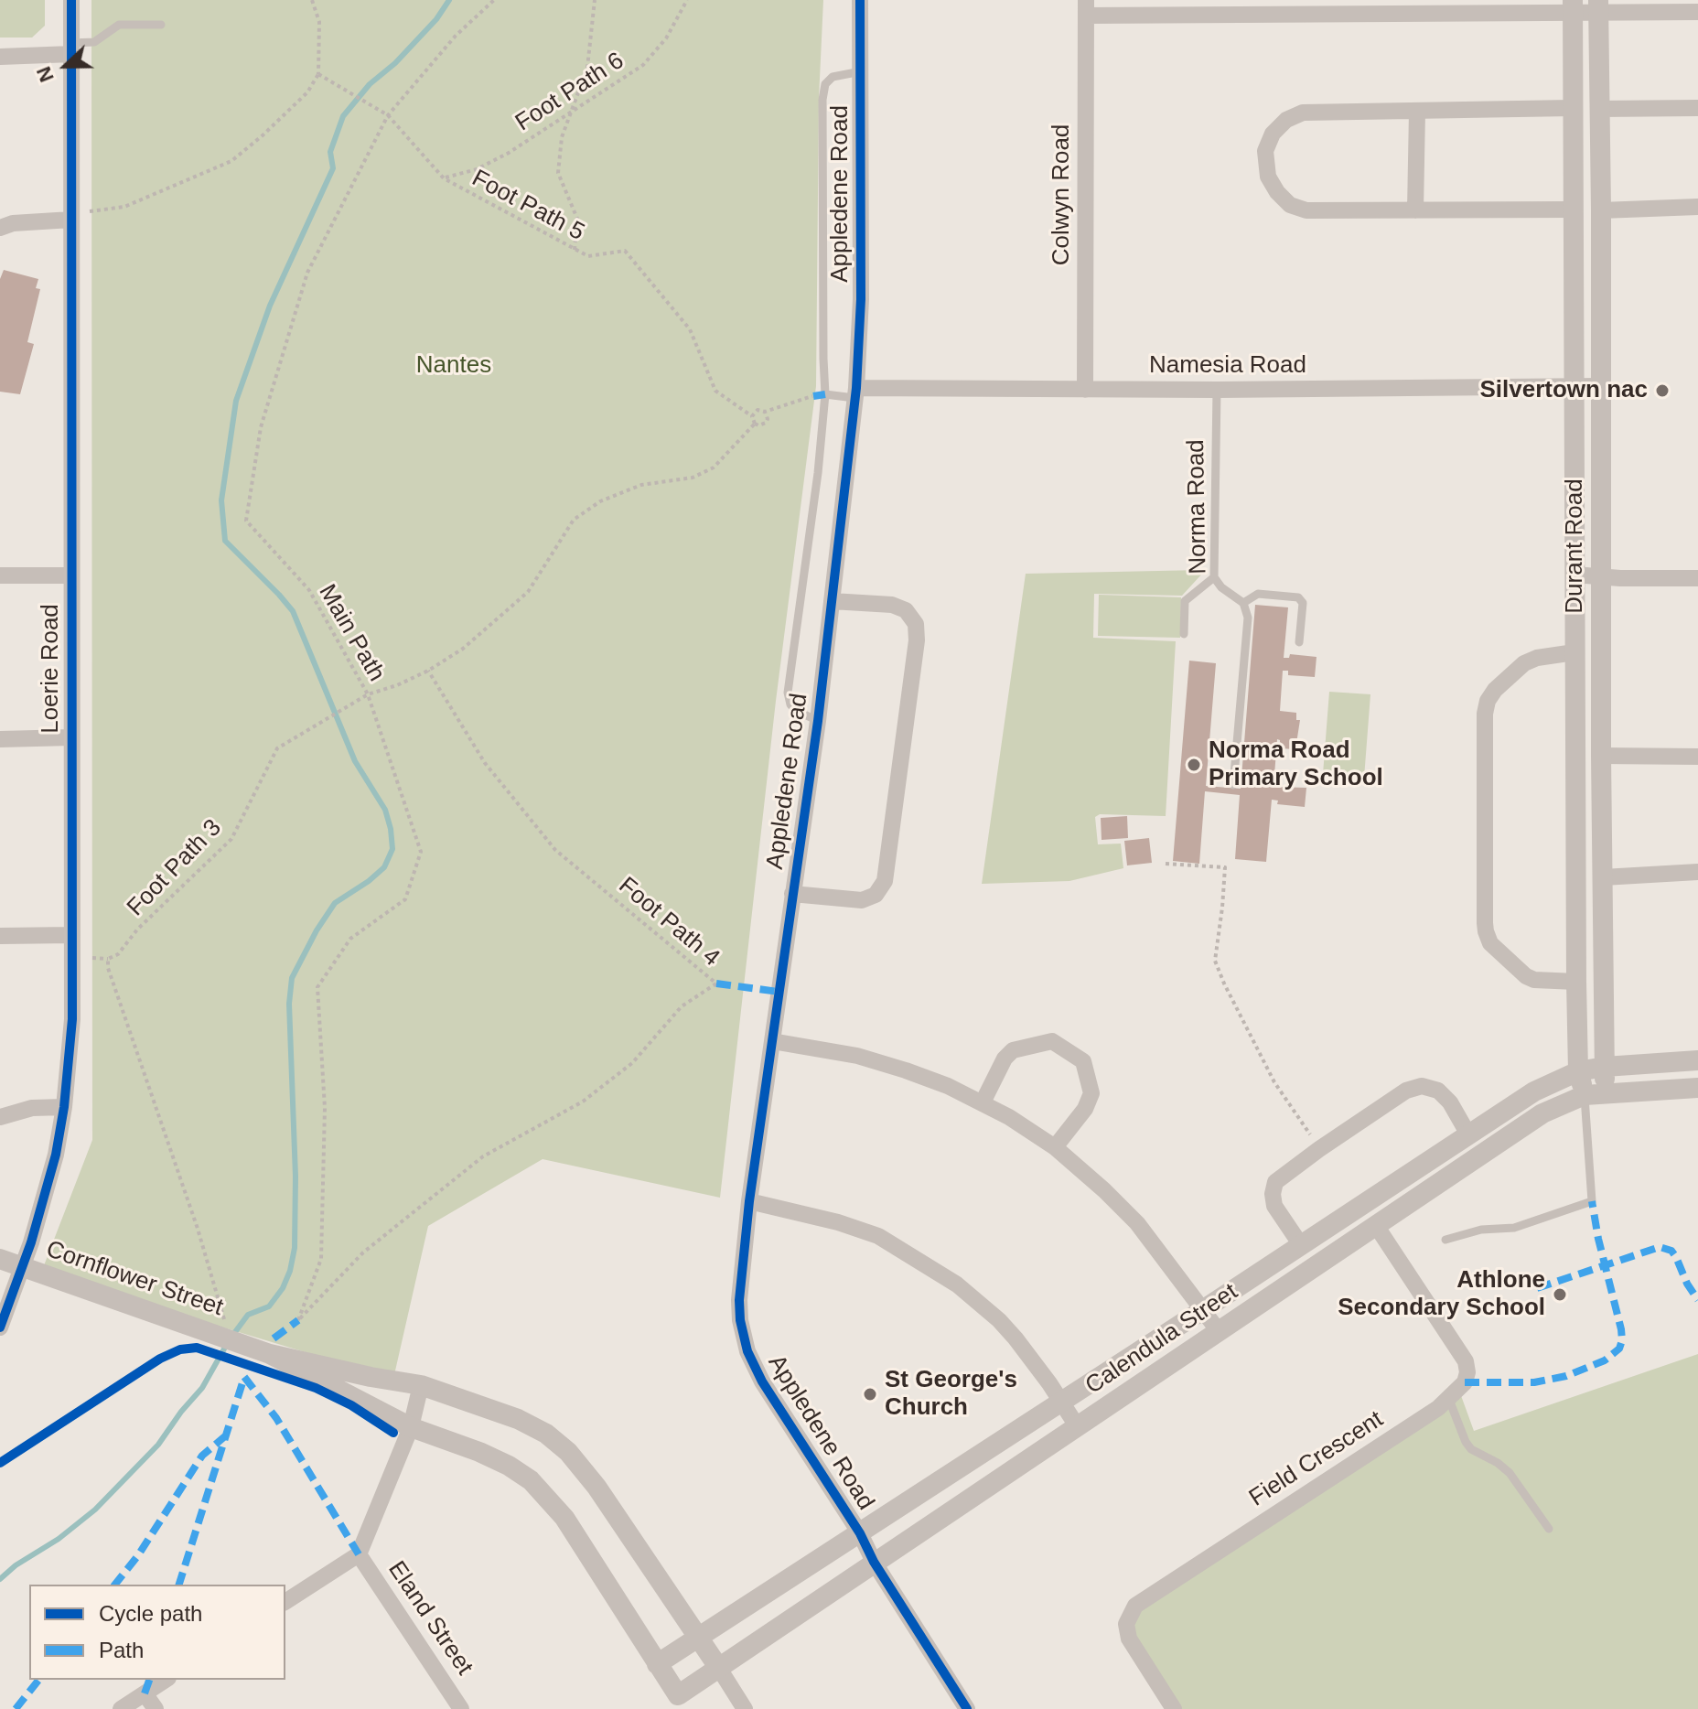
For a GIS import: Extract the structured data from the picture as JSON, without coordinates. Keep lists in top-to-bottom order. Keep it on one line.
{"streets":{"street":["Appledene Road","Colwyn Road","Namesia Road","Durant Road","Loerie Road","Cornflower Street","Calendula Street","Field Crescent","Eland Street"],"lane":["Norma Road"],"path":["Foot Path 6","Foot Path 5","Main Path","Foot Path 3","Foot Path 4"]},"crossings":[["Foot Path 6","Foot Path 5"],["Appledene Road","Namesia Road"],["Appledene Road","Calendula Street"],["Colwyn Road","Namesia Road"],["Foot Path 5","Main Path"],["Foot Path 5","Foot Path 3"],["Namesia Road","Norma Road"],["Namesia Road","Durant Road"],["Durant Road","Calendula Street"],["Main Path","Foot Path 3"],["Main Path","Foot Path 4"],["Loerie Road","Cornflower Street"],["Foot Path 3","Foot Path 4"],["Calendula Street","Field Crescent"]],"parks":["Nantes"],"places":["Silvertown nac","Norma Road Primary School","Athlone Secondary School","St George's Church"],"legend":["Cycle path","Path"],"north":"left"}
